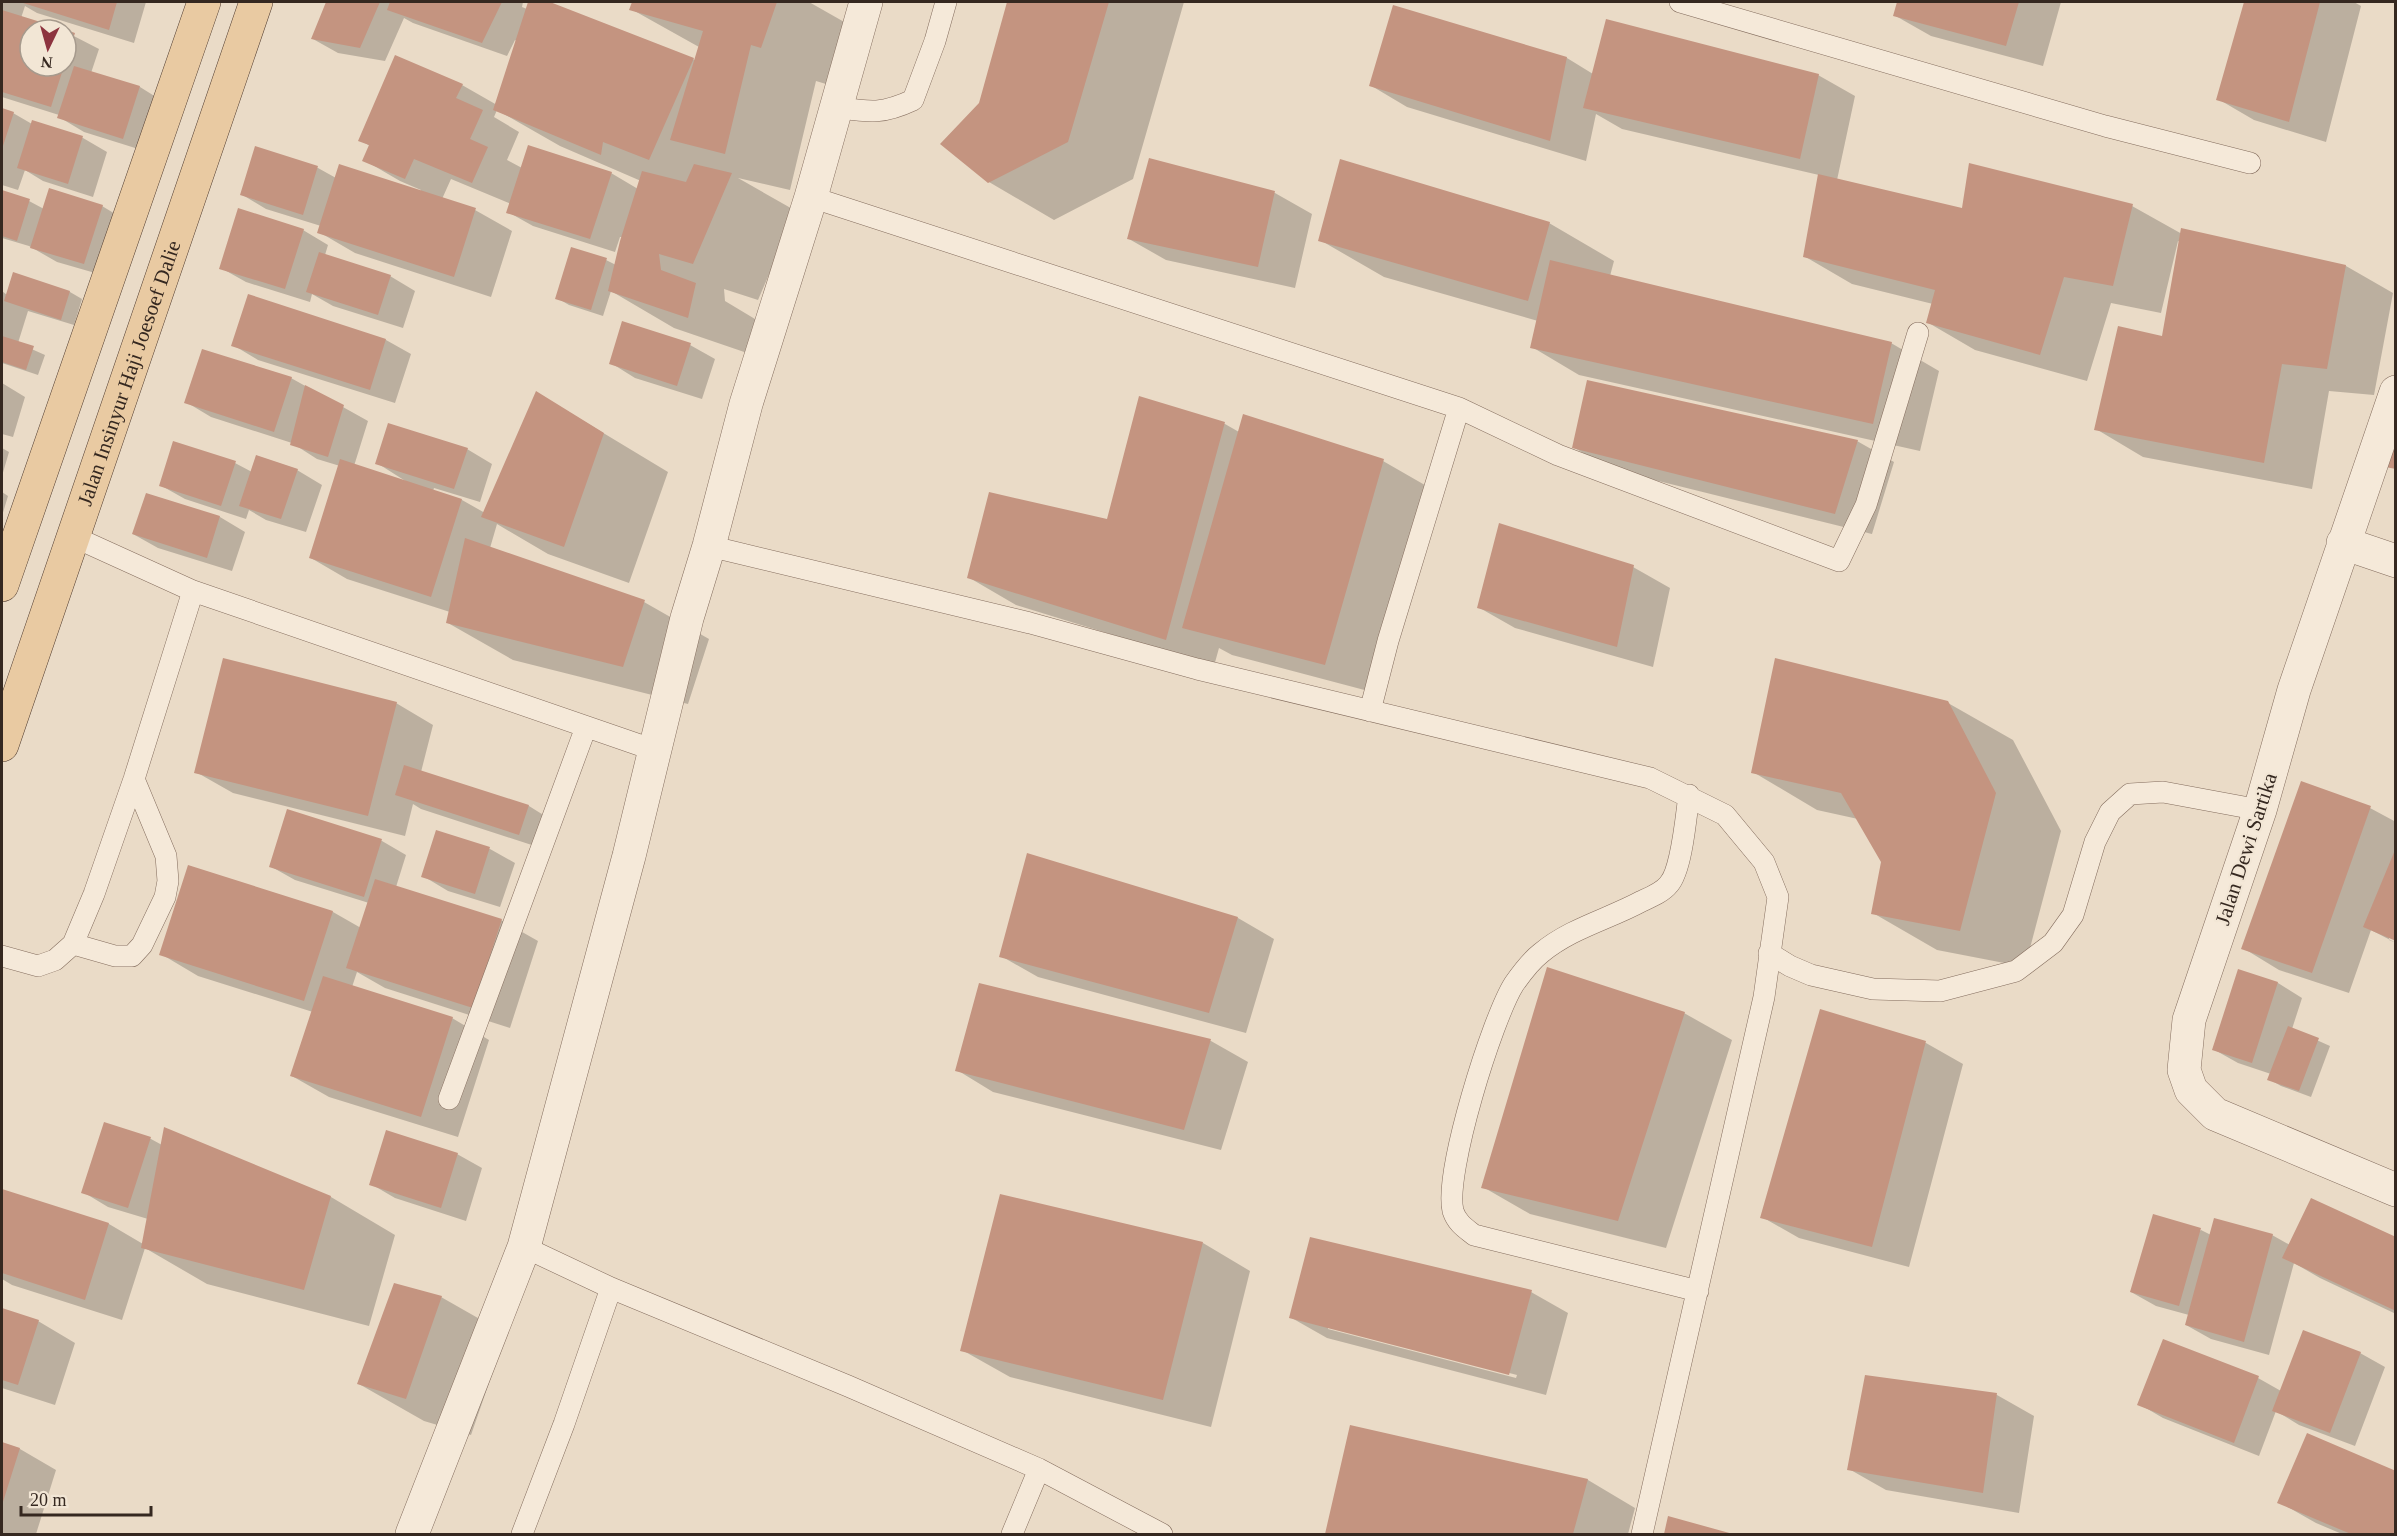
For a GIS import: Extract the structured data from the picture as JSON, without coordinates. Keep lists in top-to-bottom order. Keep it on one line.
{"streets":{"main road":["Jalan Insinyur Haji Joesoef Dalie"],"street":["Jalan Dewi Sartika"]},"scale_bar":"20 m","north":"bottom"}
